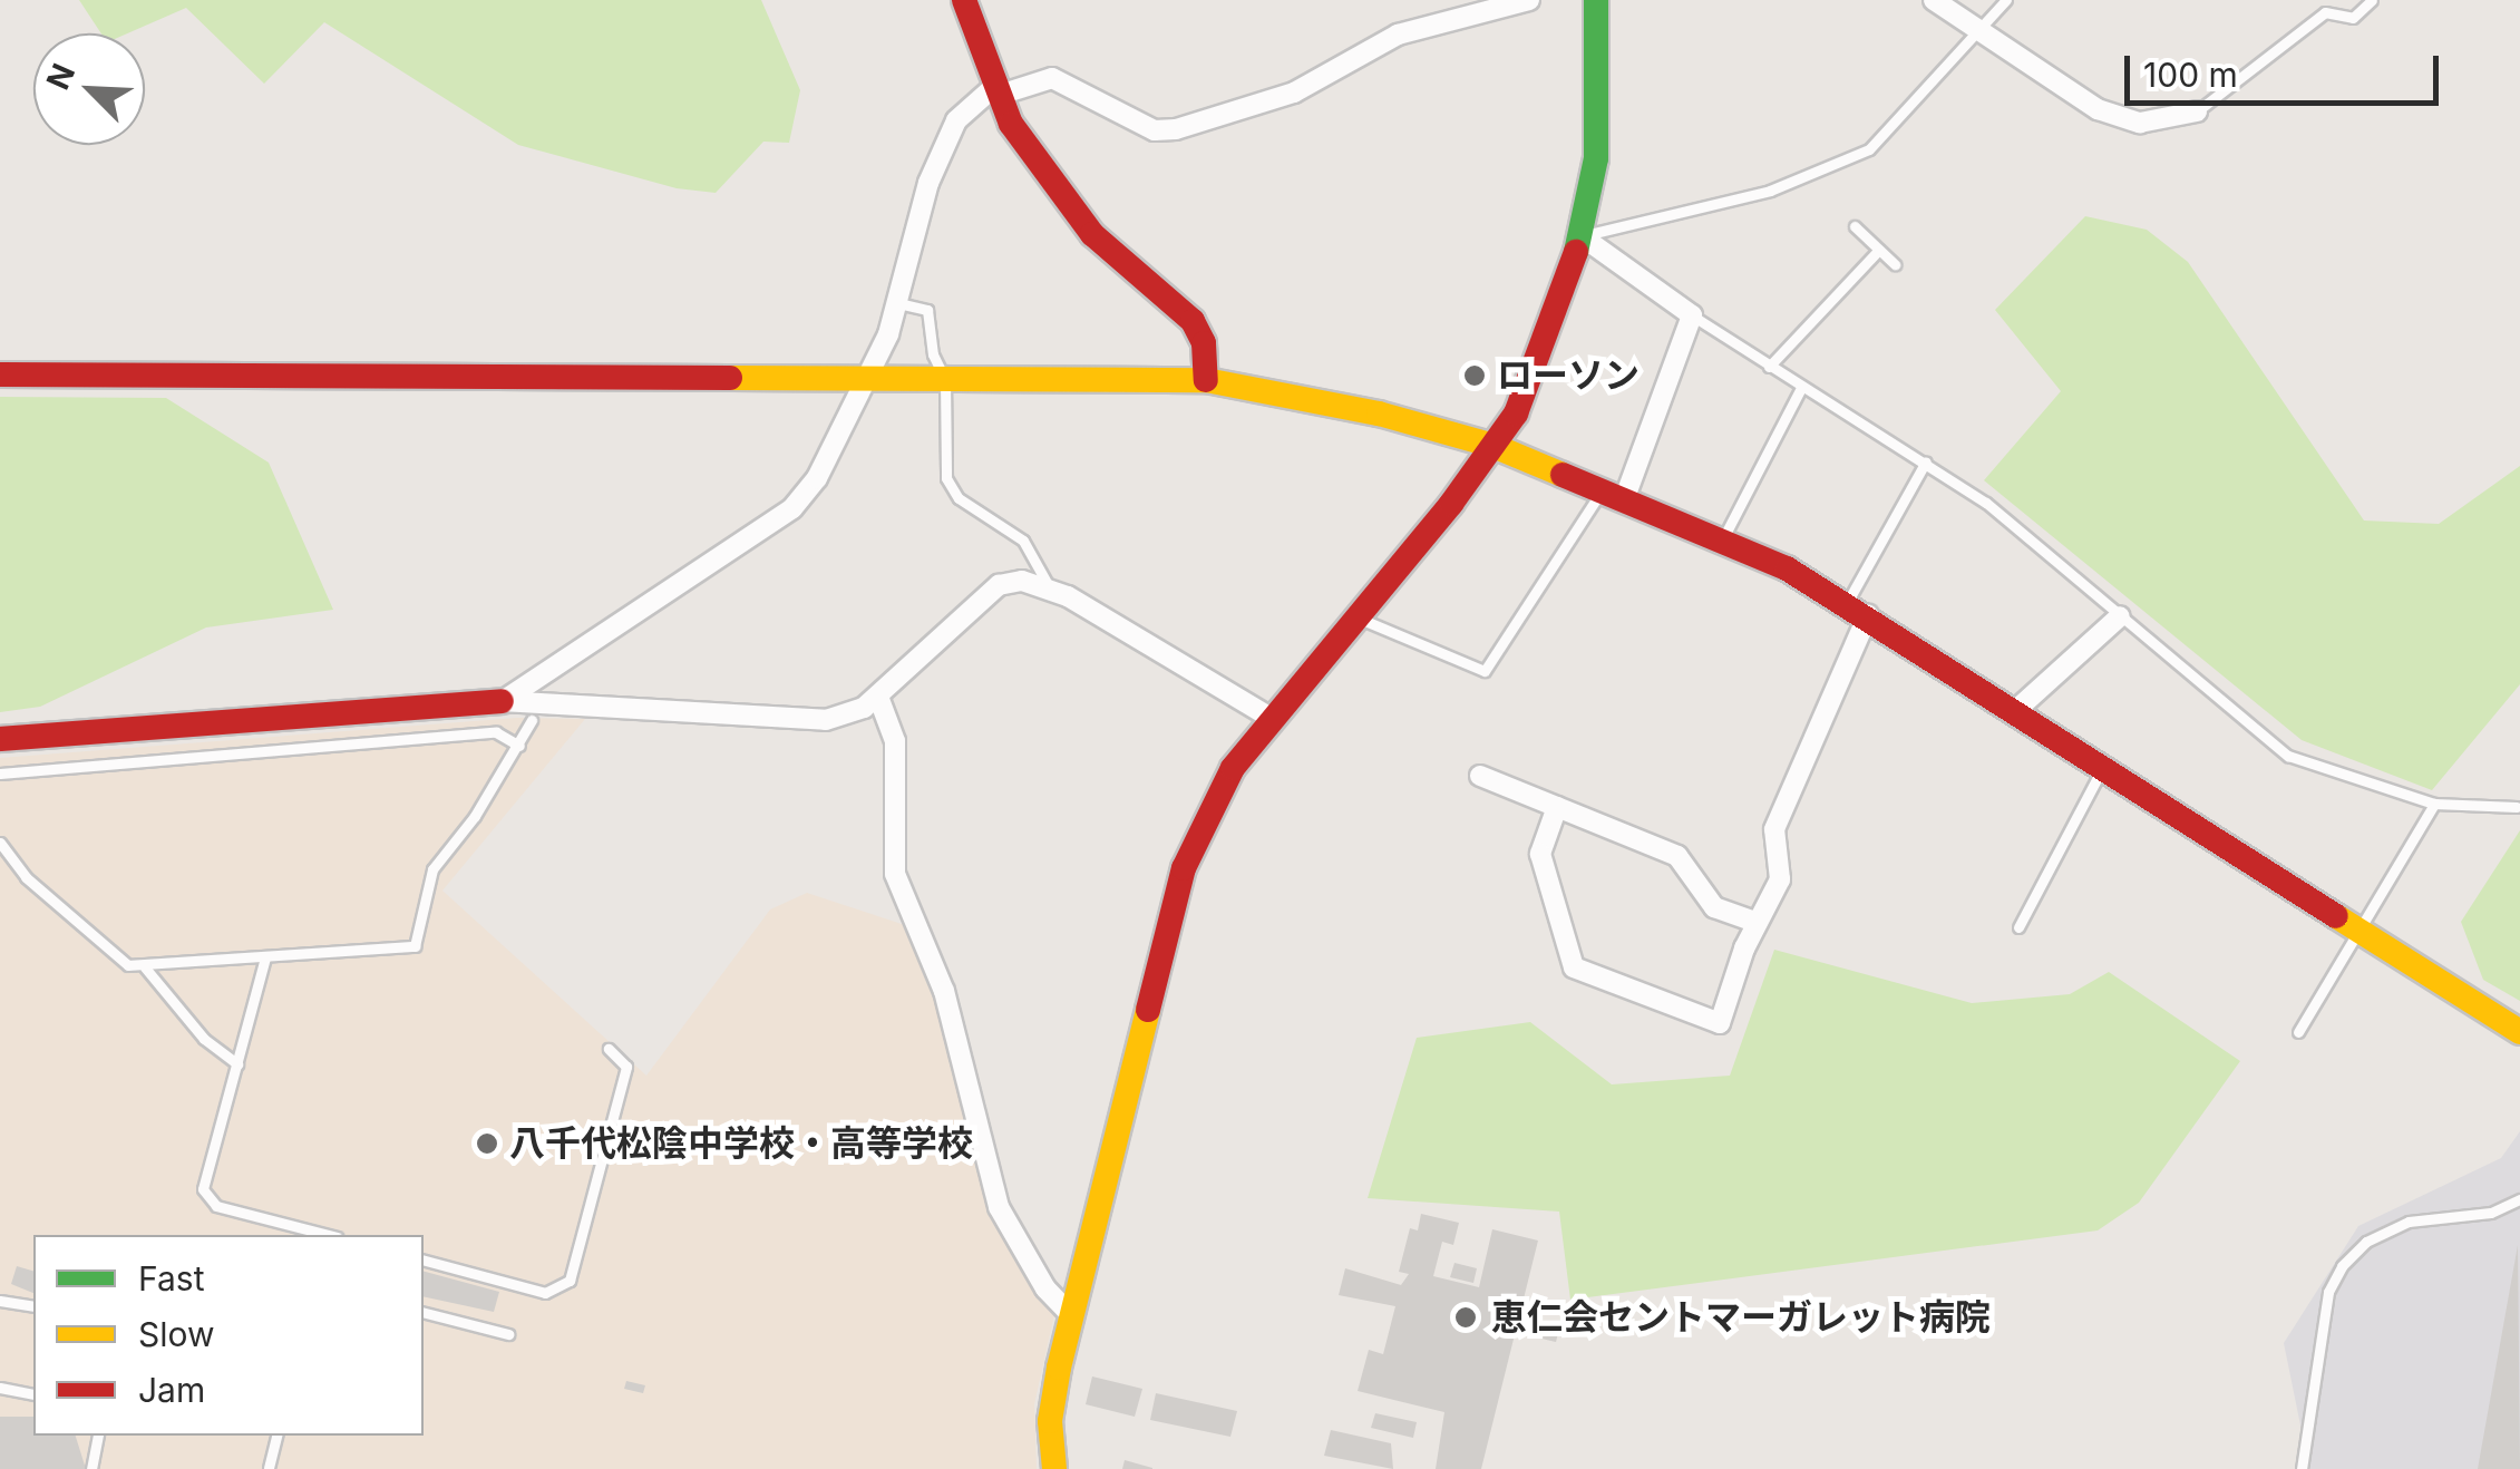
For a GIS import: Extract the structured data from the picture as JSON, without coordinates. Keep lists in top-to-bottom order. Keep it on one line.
{"places":["ローソン","八千代松陰中学校・高等学校","恵仁会セントマーガレット病院"],"legend":["Fast","Slow","Jam"],"scale_bar":"100 m","north":"top left"}
